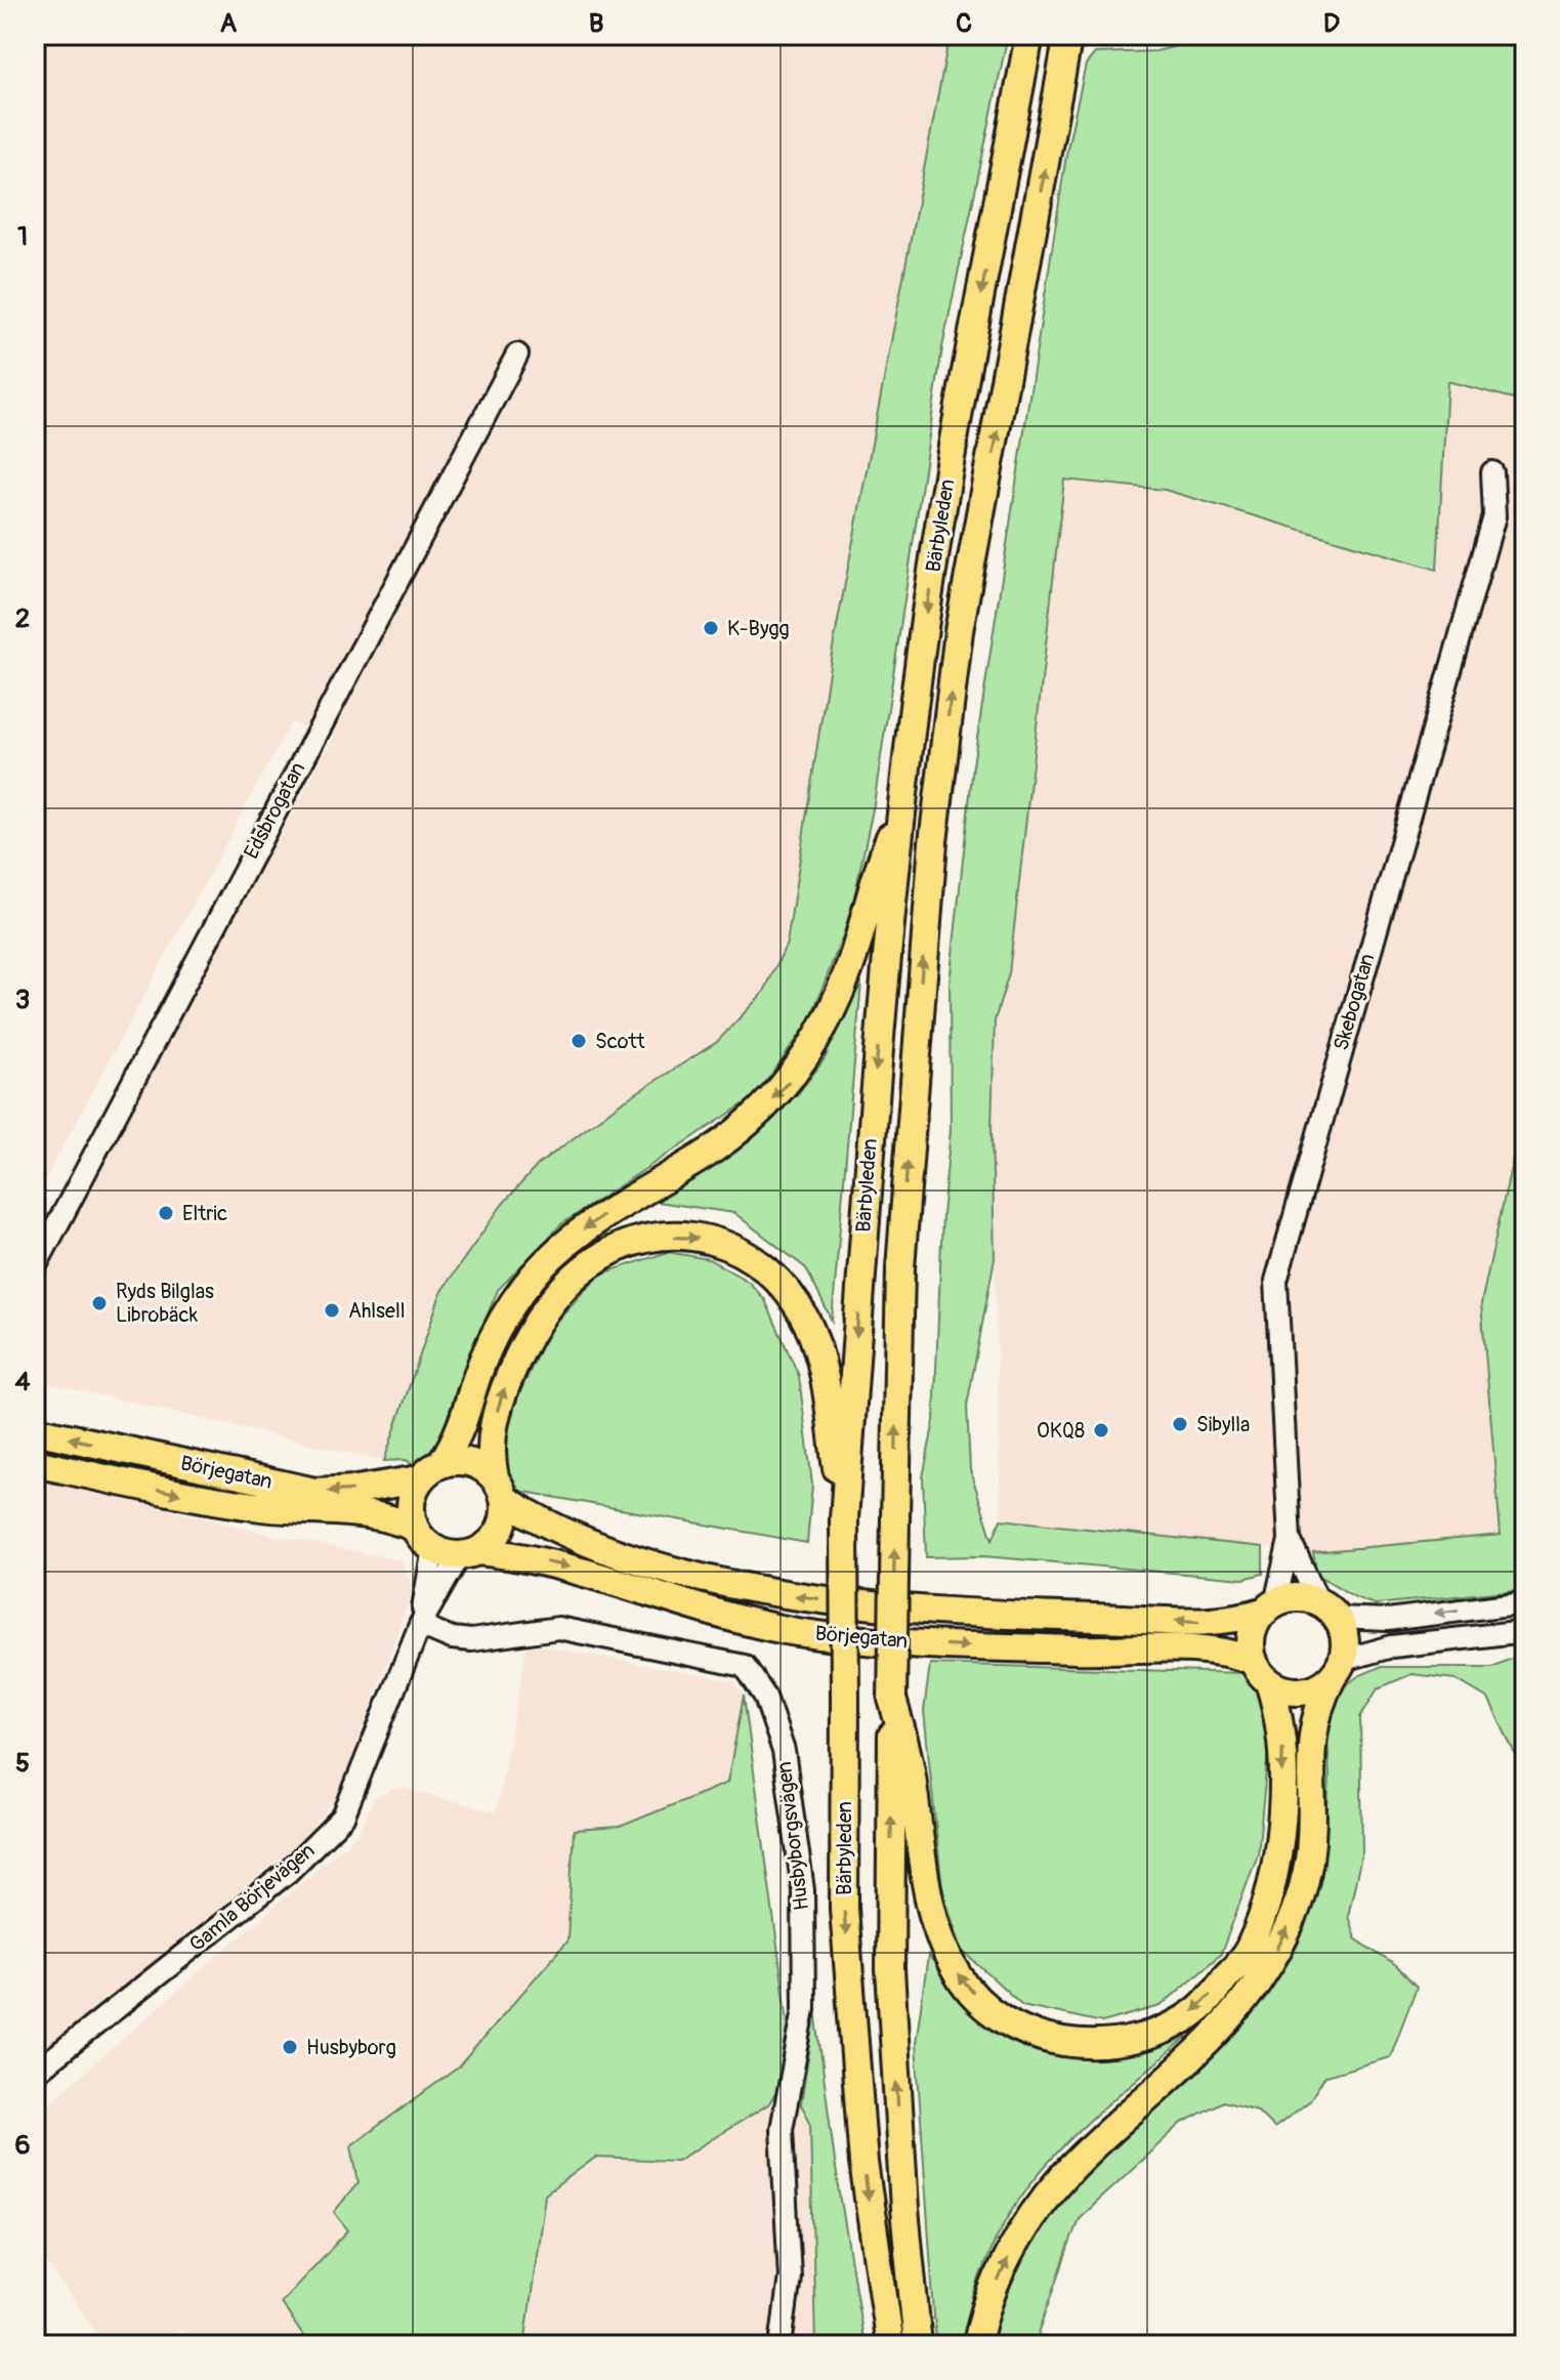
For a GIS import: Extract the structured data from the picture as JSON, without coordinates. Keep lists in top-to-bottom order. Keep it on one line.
{"streets":{"main road":["Bärbyleden","Börjegatan"],"street":["Edsbrogatan","Skebogatan","Husbyborgsvägen","Gamla Börjevägen"]},"crossings":[["Skebogatan","Börjegatan"],["Börjegatan","Gamla Börjevägen"],["Husbyborgsvägen","Gamla Börjevägen"]],"places":["K-Bygg","Scott","Eltric","Ryds Bilglas Librobäck","Ahlsell","Sibylla","OKQ8","Husbyborg"],"grid":{"columns":["A","B","C","D"],"rows":["1","2","3","4","5","6"]}}
